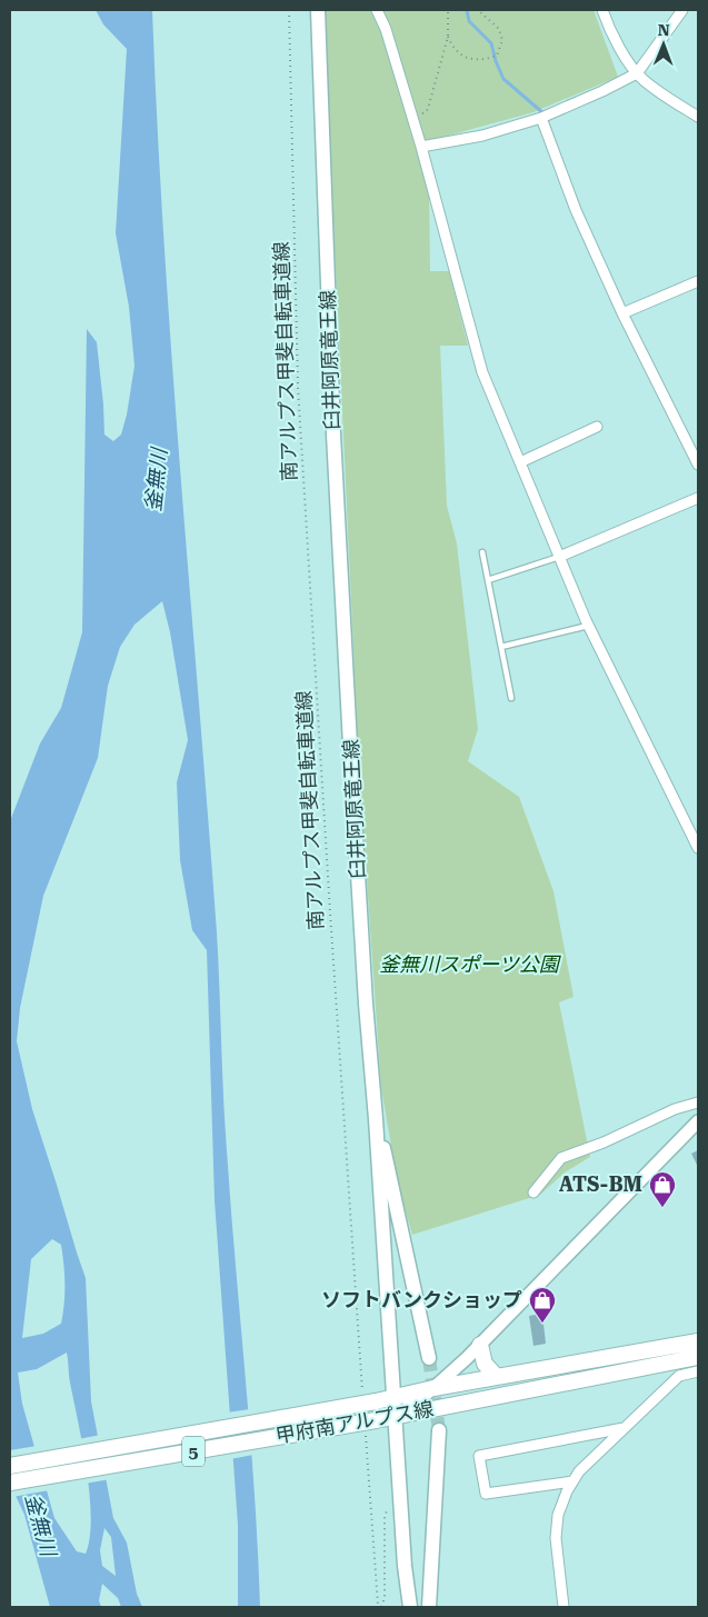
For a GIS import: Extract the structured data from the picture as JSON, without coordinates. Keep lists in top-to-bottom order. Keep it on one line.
{"streets":{"main road":["臼井阿原竜王線","甲府南アルプス線","5"],"path":["南アルプス甲斐自転車道線"]},"crossings":[["臼井阿原竜王線","甲府南アルプス線"],["南アルプス甲斐自転車道線","甲府南アルプス線"]],"water":["釜無川"],"parks":["釜無川スポーツ公園"],"places":{"shop":["ATS-BM","ソフトバンクショップ"]},"north":"top"}
